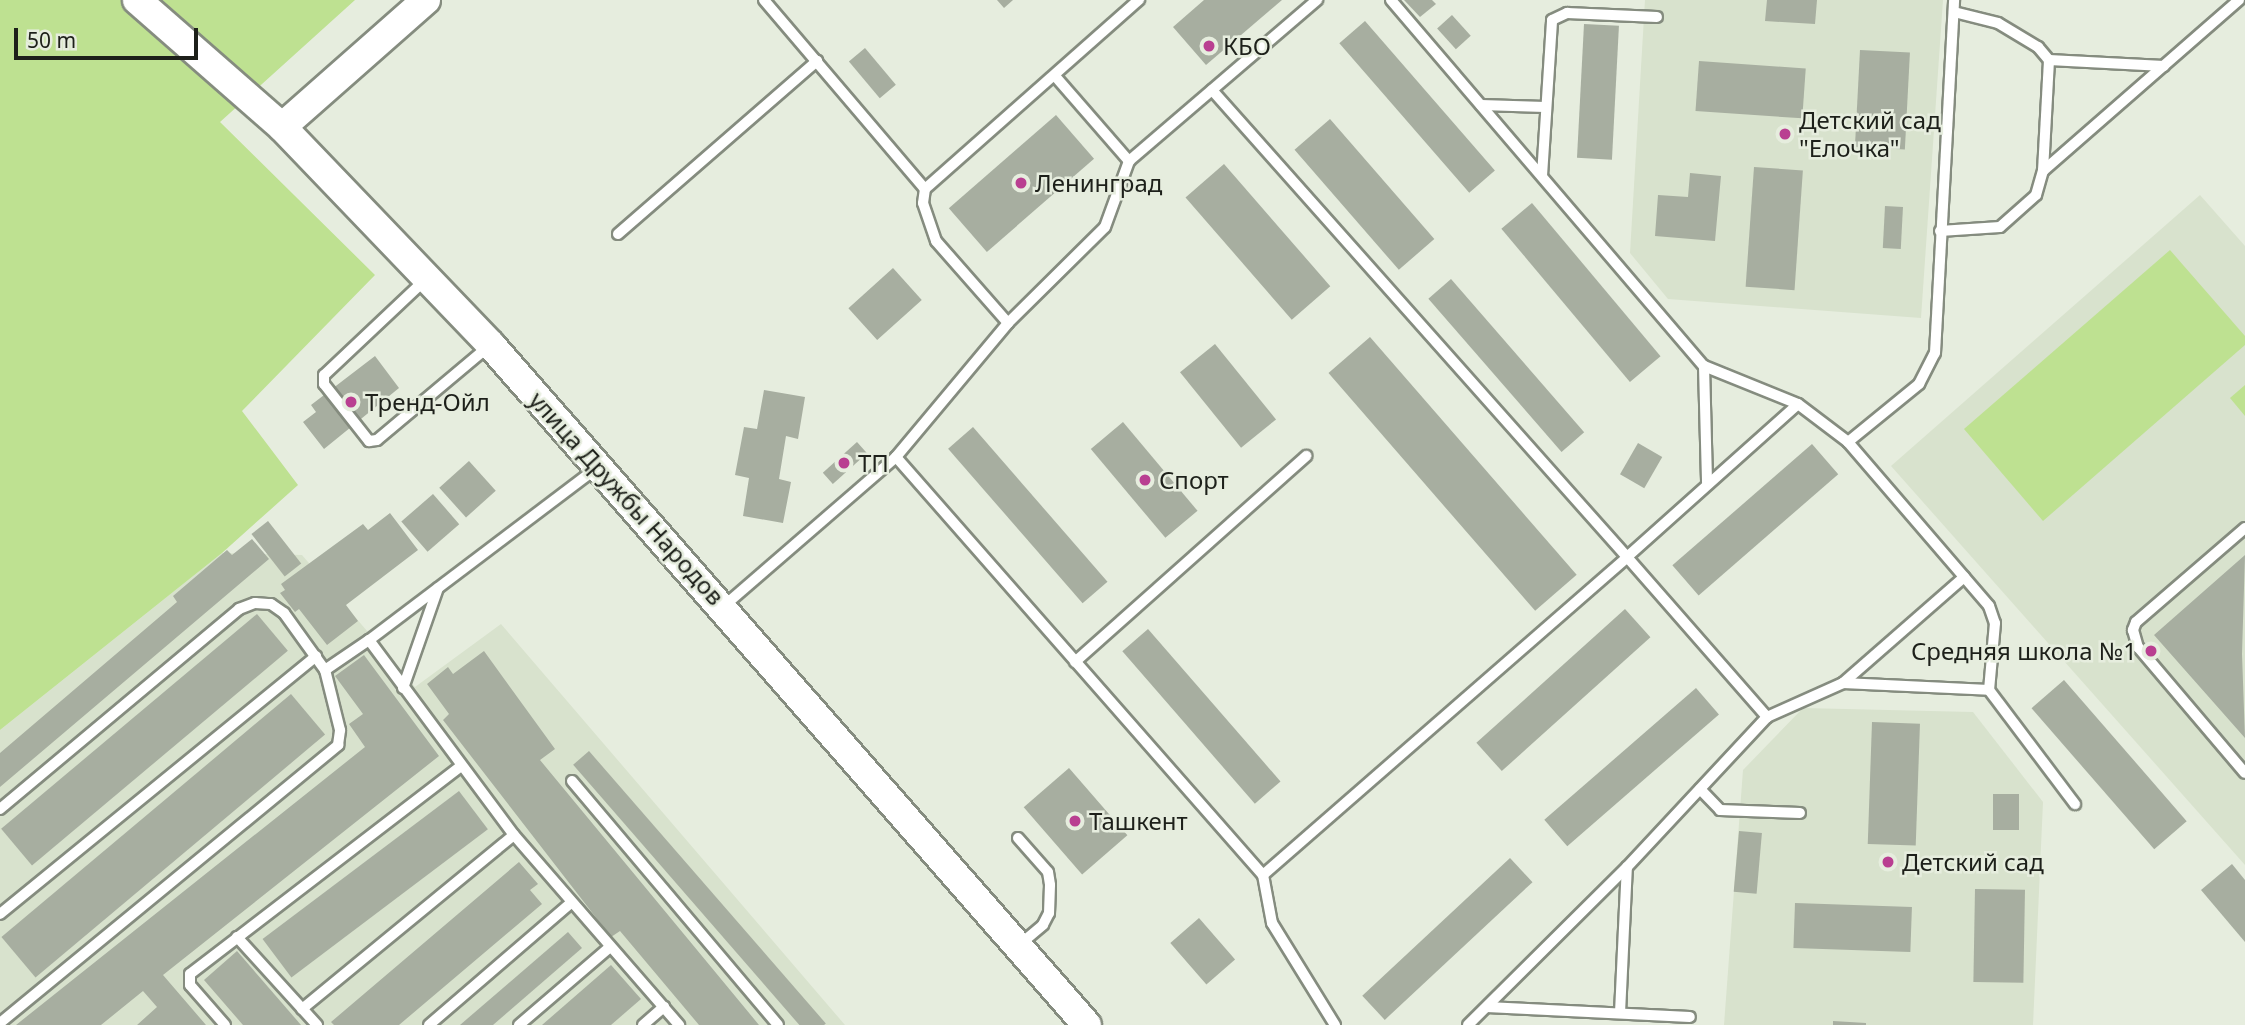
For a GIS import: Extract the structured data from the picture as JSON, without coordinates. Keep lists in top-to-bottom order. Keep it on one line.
{"streets":{"main road":["улица Дружбы Народов"]},"places":["КБО","Детский сад \"Елочка\"","Ленинград","Тренд-Ойл","ТП","Спорт","Средняя школа №1","Ташкент","Детский сад"],"scale_bar":"50 m"}
